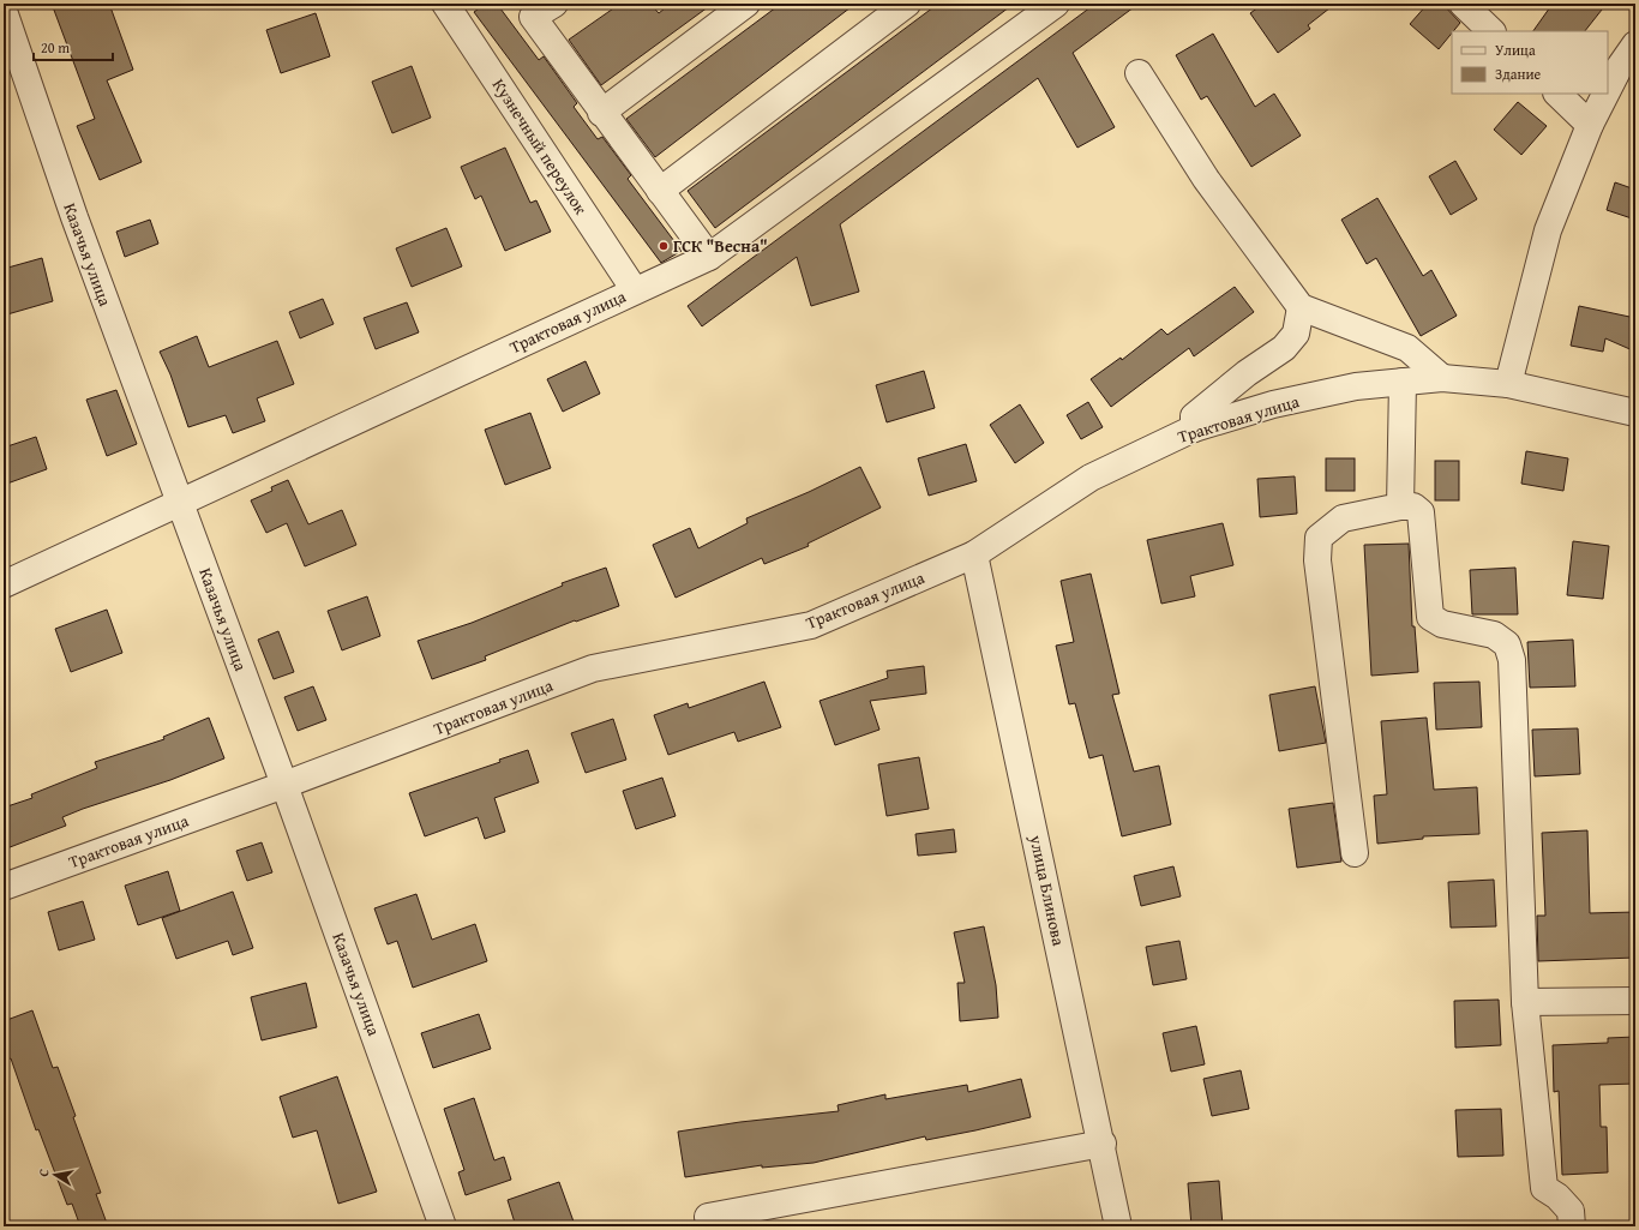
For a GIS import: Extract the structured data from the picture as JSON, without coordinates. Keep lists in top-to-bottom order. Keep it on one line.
{"streets":{"street":["Кузнечный переулок","Казачья улица","Трактовая улица","улица Блинова"]},"crossings":[["Кузнечный переулок","Трактовая улица"],["Казачья улица","Трактовая улица"],["Трактовая улица","улица Блинова"]],"places":["ГСК \"Весна\""],"legend":["Улица","Здание"],"scale_bar":"20 m","north":"left"}
